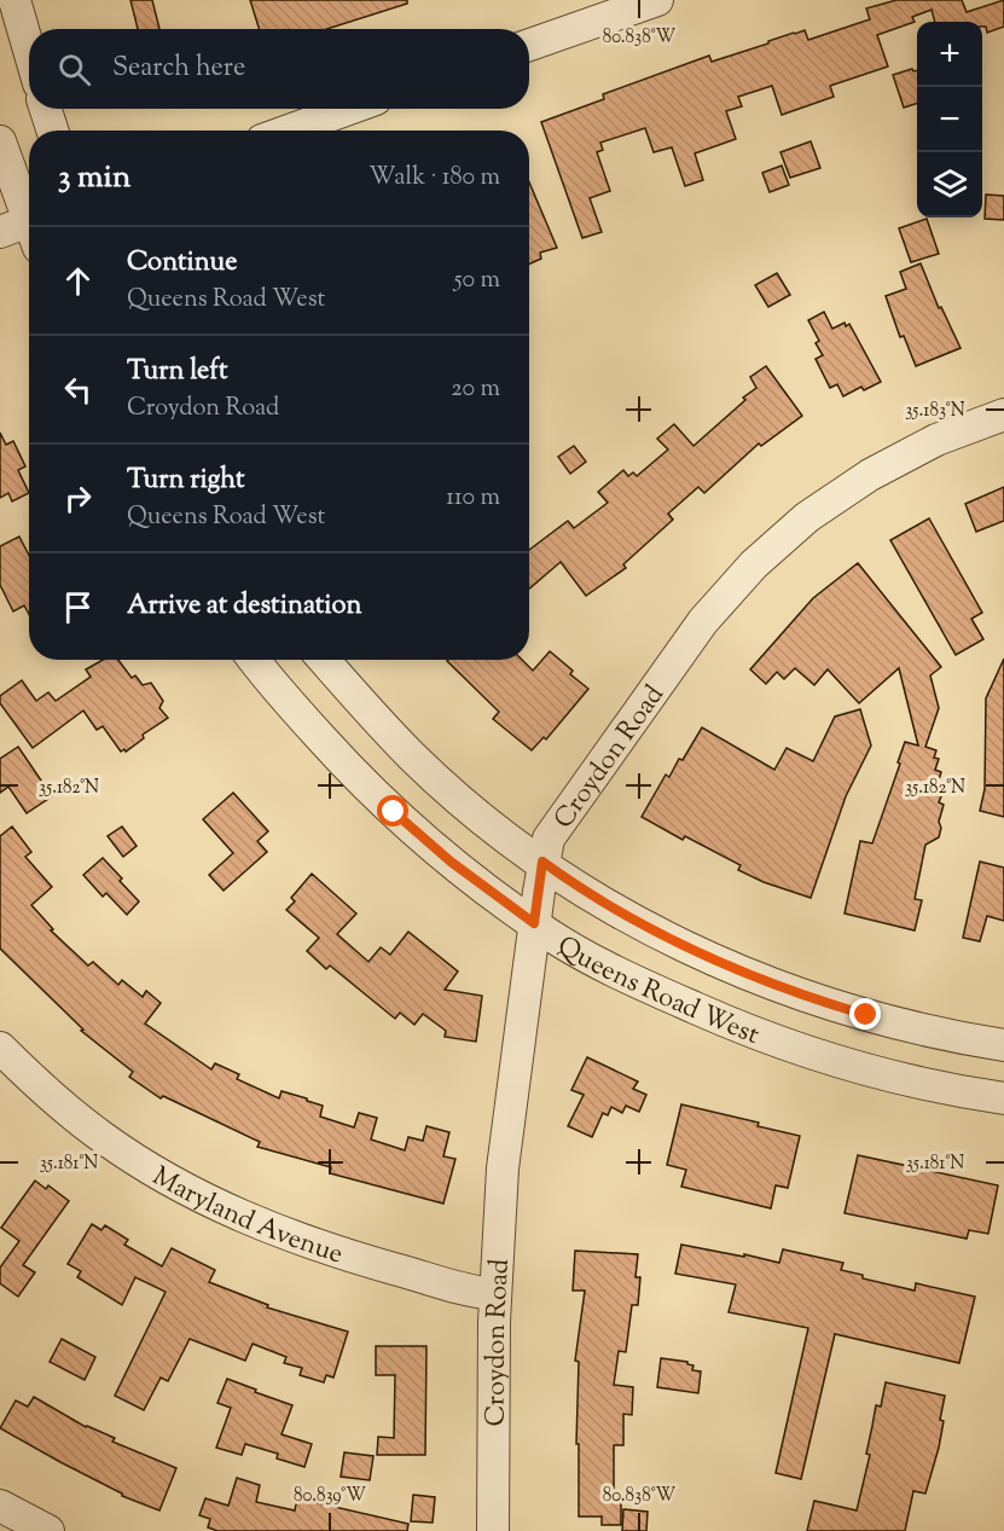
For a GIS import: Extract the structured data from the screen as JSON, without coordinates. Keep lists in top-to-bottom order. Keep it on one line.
{"streets":{"street":["Croydon Road","Queens Road West","Maryland Avenue"]},"crossings":[["Croydon Road","Queens Road West"],["Croydon Road","Maryland Avenue"]],"page":{"map_buttons":["+","−"],"search":"Search here","heading":["3 min","Walk · 180 m"],"list":[["Continue","Queens Road West","50 m"],["Turn left","Croydon Road","20 m"],["Turn right","Queens Road West","110 m"],"Arrive at destination"]},"coordinates":["80.838°W","35.183°N","35.182°N","35.181°N","80.839°W"]}
